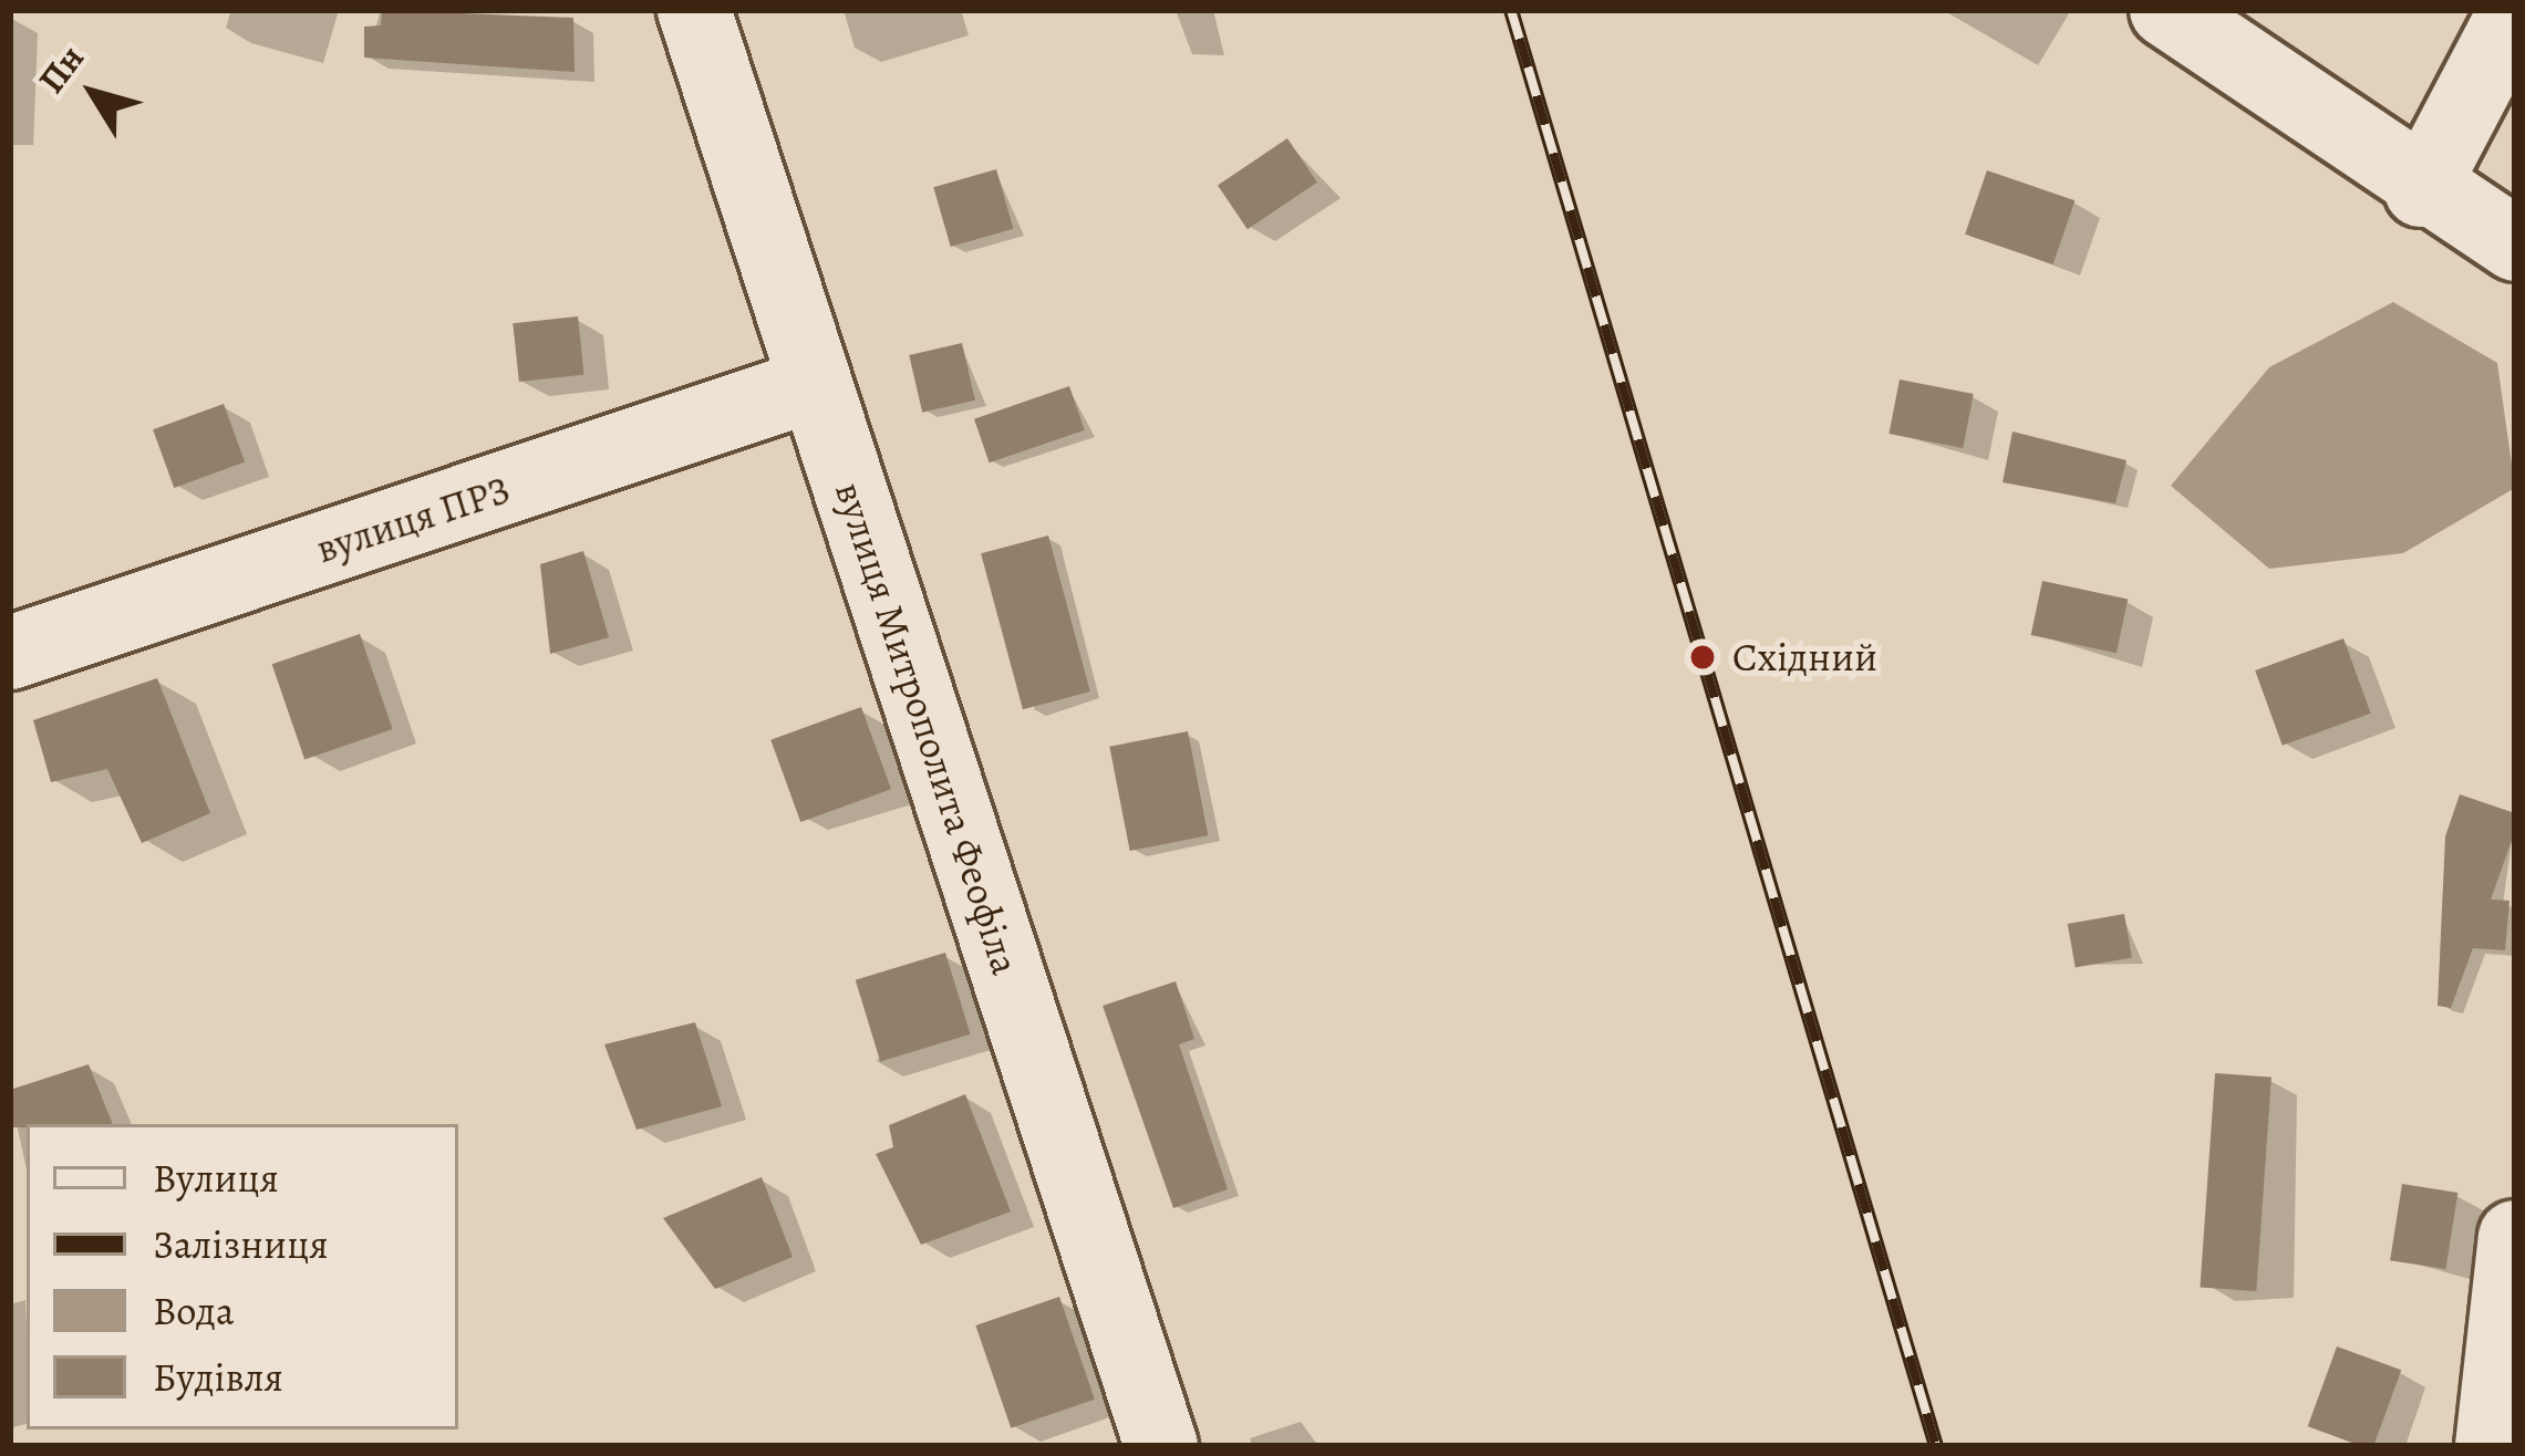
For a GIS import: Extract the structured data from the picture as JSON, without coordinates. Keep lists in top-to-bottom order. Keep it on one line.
{"streets":{"street":["вулиця ПРЗ","вулиця Митрополита Феофіла"]},"crossings":[["вулиця ПРЗ","вулиця Митрополита Феофіла"]],"places":["Східний"],"legend":["Вулиця","Залізниця","Вода","Будівля"],"north":"top left"}
